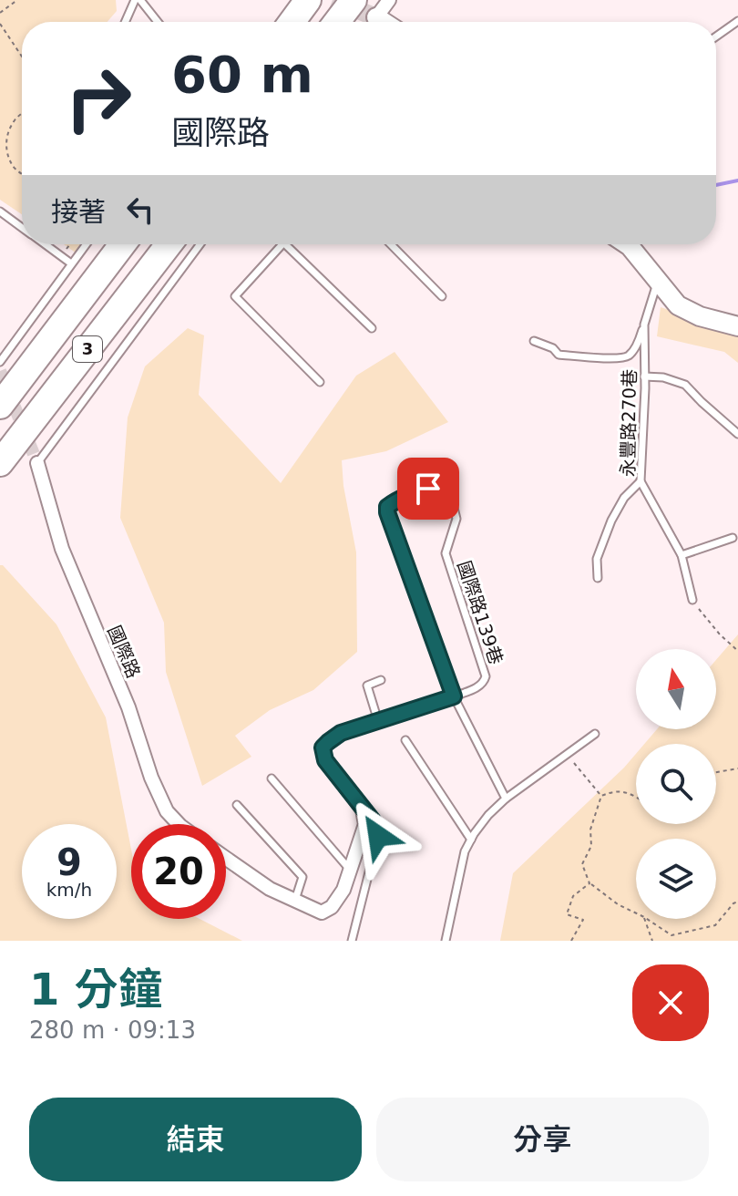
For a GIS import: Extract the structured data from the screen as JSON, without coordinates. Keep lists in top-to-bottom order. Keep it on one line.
{"streets":{"highway":["3"],"street":["國際路"],"lane":["永豐路270巷","國際路139巷"]},"north":"top","page":{"turn":["60 m","國際路"],"then":"接著","speed":"9 km/h","limit":"20","heading":["1 分鐘","280 m · 09:13"],"buttons":["結束","分享"]}}
